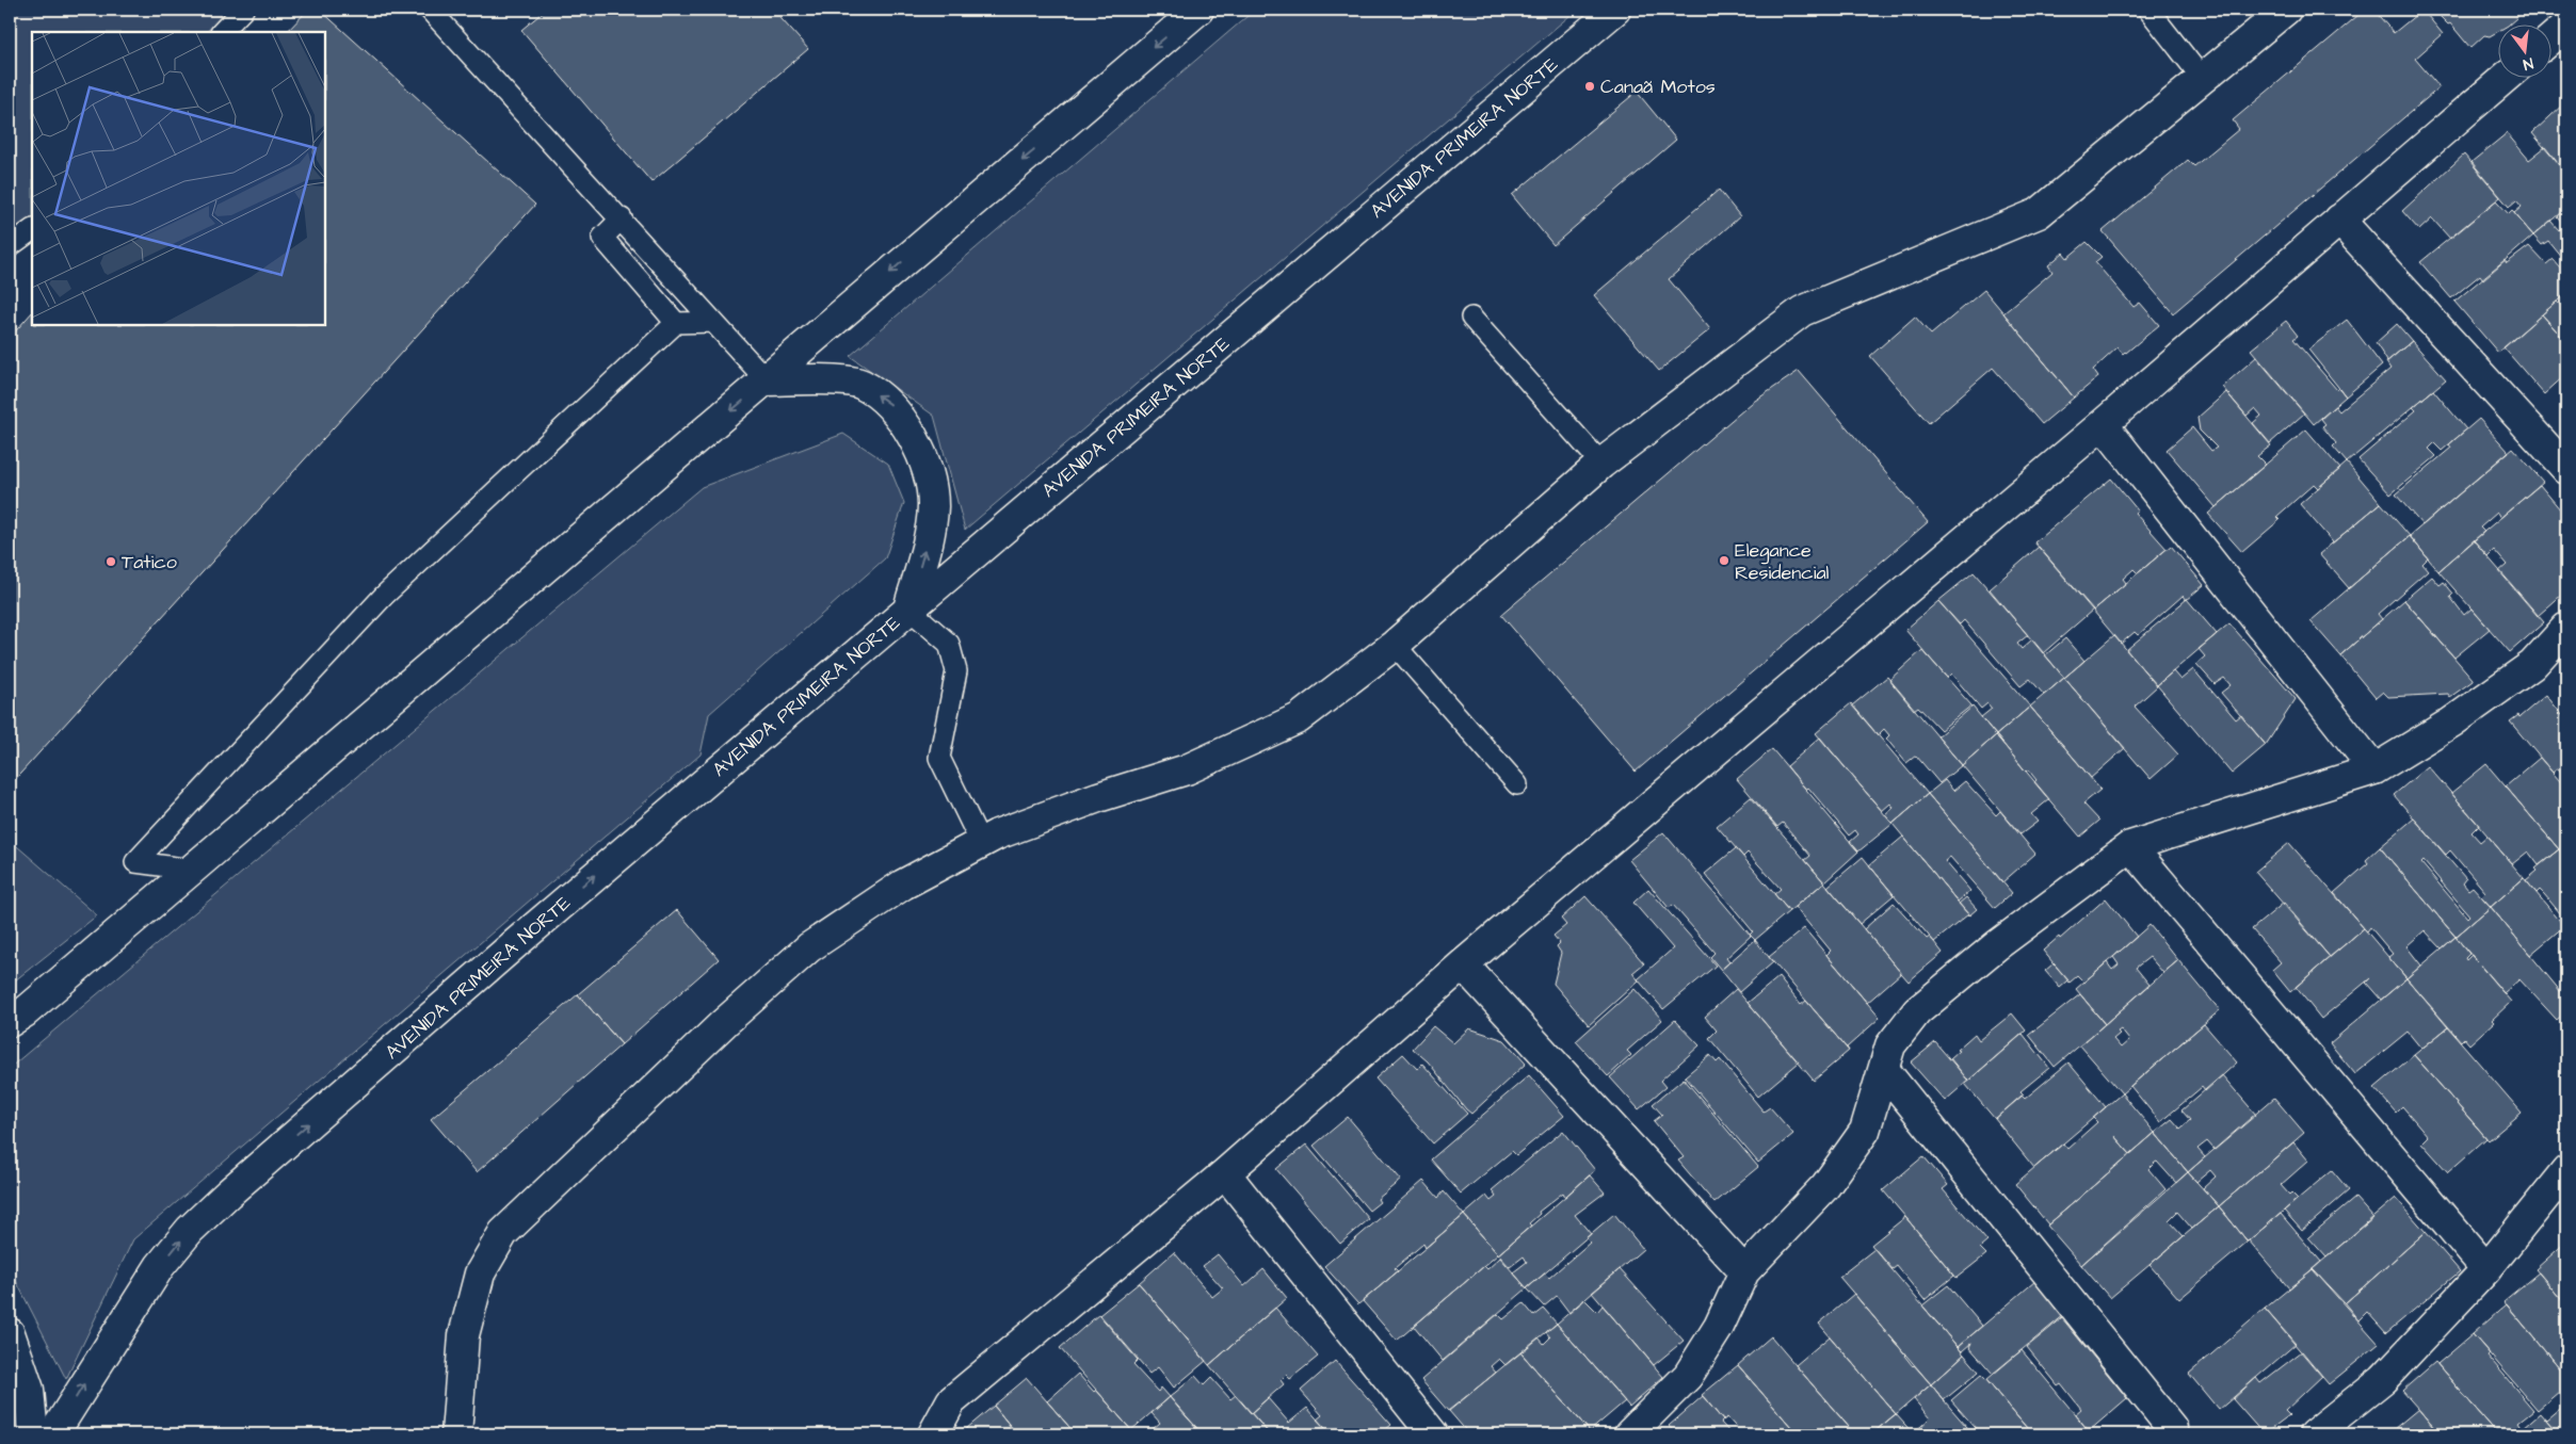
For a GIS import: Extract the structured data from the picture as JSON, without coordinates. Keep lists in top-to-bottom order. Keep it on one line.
{"streets":{"street":["AVENIDA PRIMEIRA NORTE"]},"places":["Canaã Motos","Elegance Residencial","Tatico"],"north":"bottom"}
